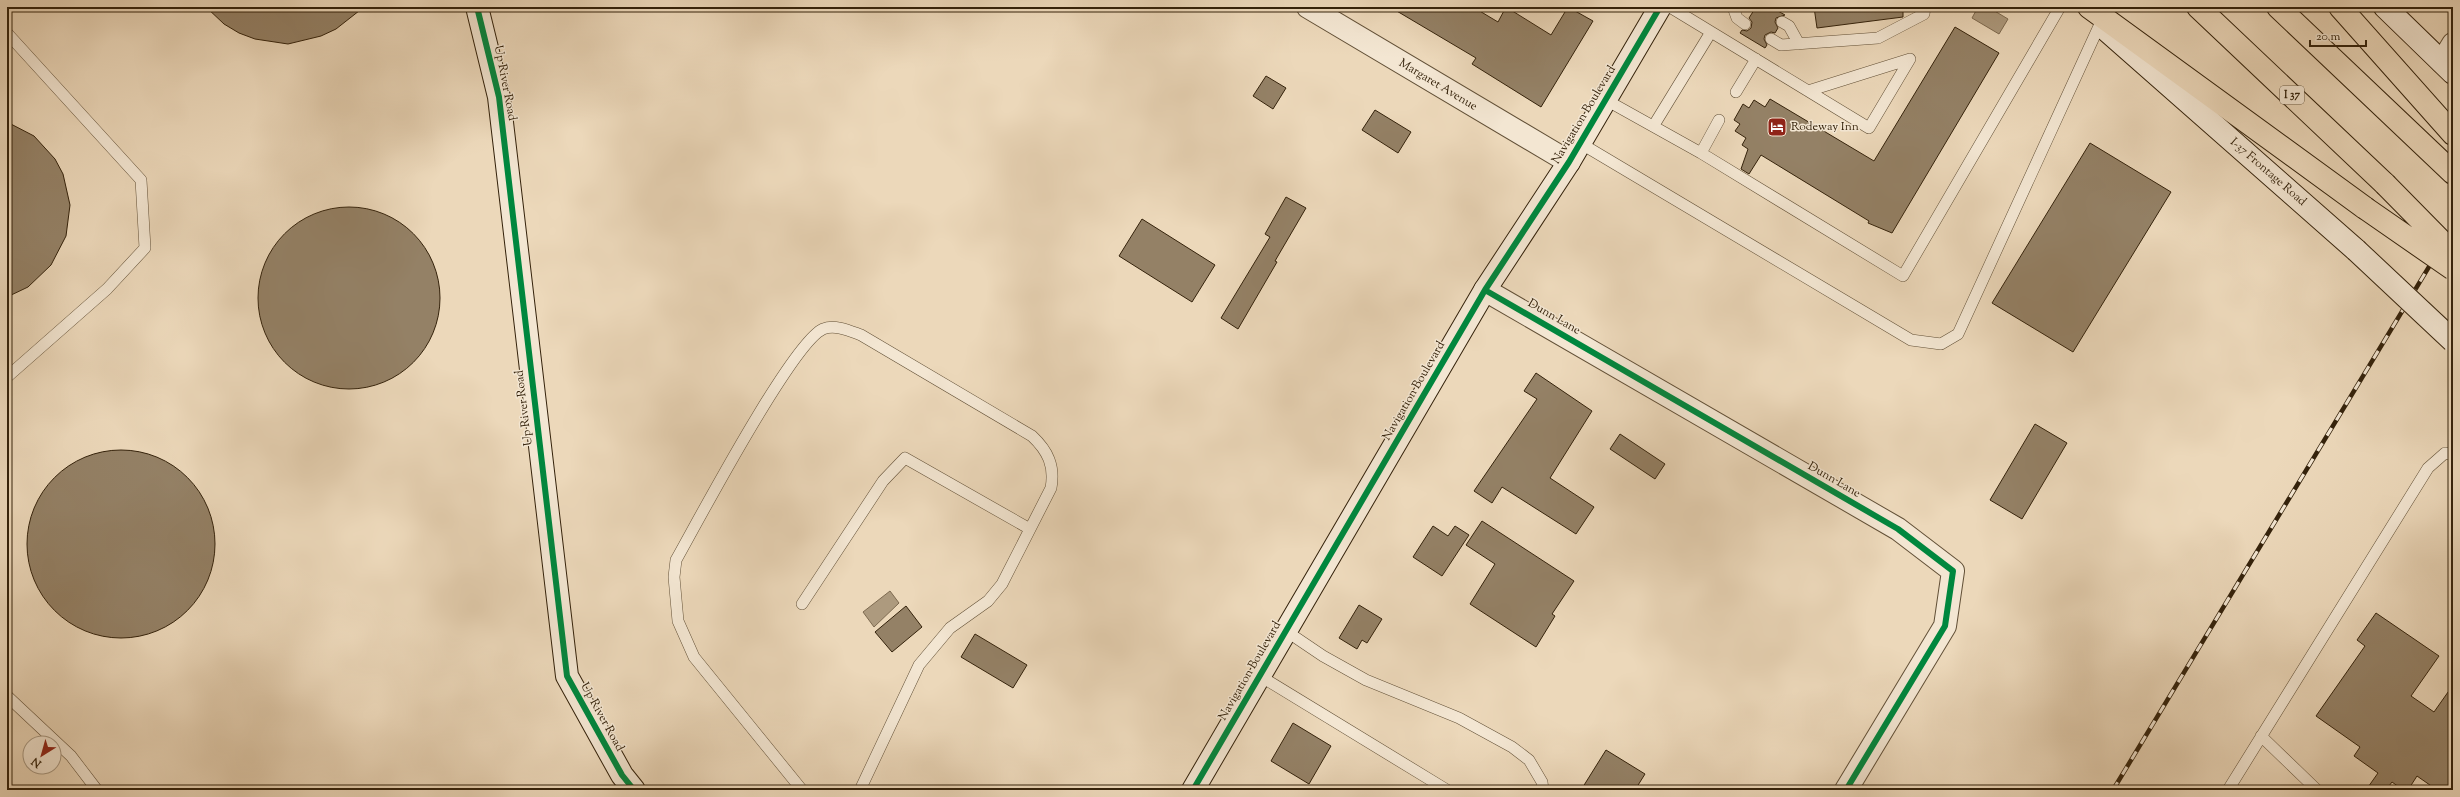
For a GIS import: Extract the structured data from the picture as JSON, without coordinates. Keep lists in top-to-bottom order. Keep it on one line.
{"streets":{"highway":["I 37"],"street":["Up River Road","Margaret Avenue","Navigation Boulevard","I-37 Frontage Road","Dunn Lane"]},"crossings":[["Margaret Avenue","Navigation Boulevard"],["Navigation Boulevard","Dunn Lane"]],"places":{"hotel":["Rodeway Inn"]},"scale_bar":"20 m","north":"bottom left"}
